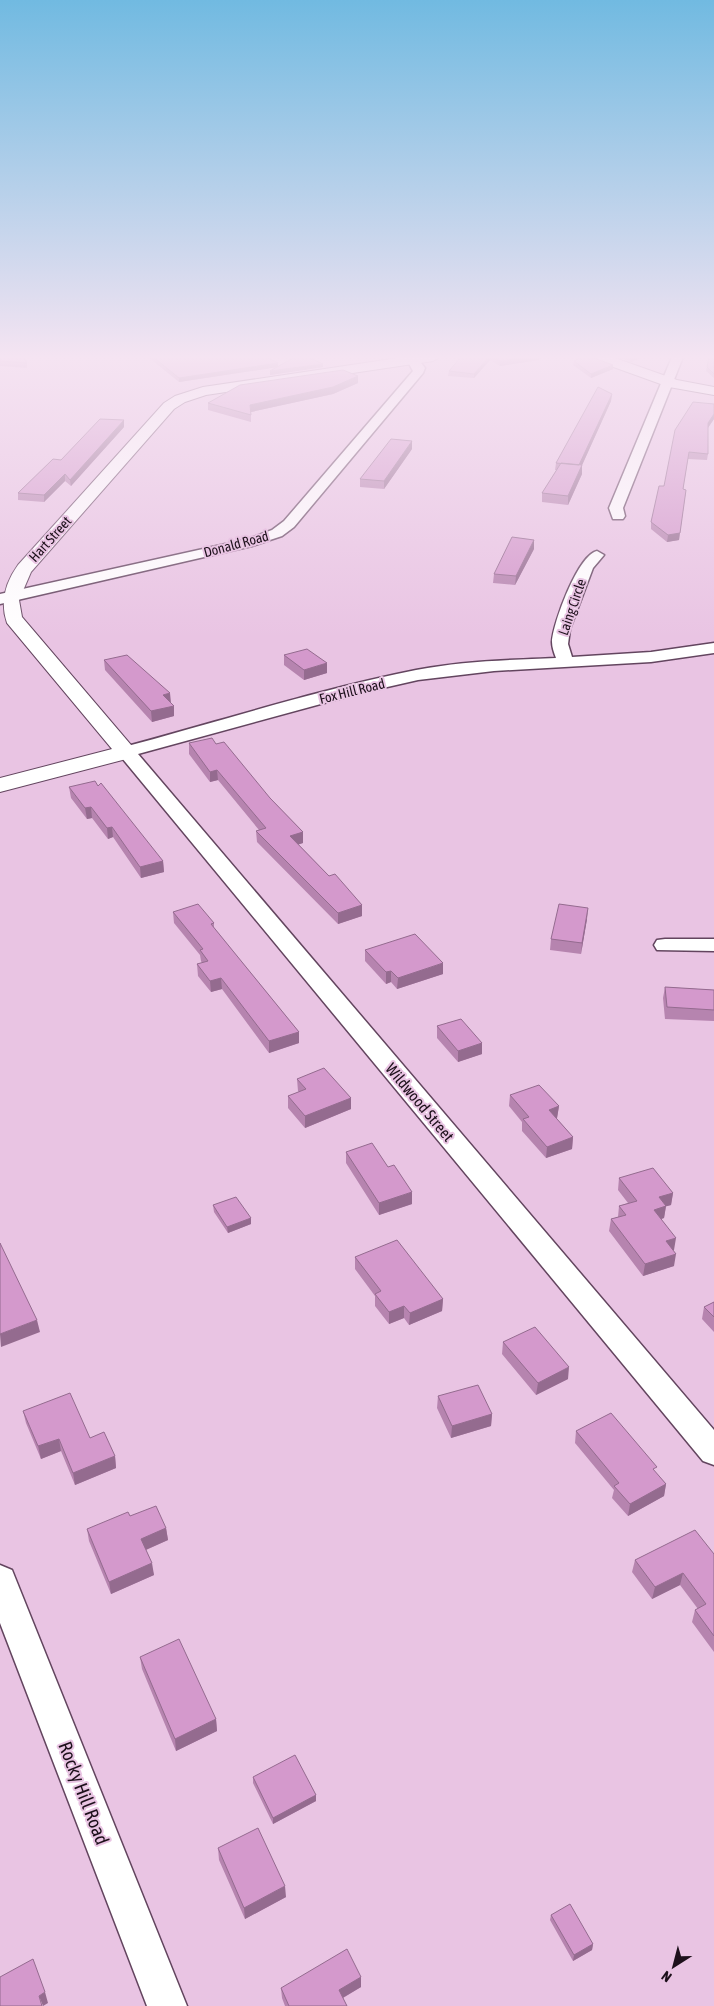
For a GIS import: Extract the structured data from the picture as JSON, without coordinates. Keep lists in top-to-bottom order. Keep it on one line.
{"streets":{"street":["Hart Street","Donald Road","Laing Circle","Fox Hill Road","Wildwood Street","Rocky Hill Road"]},"crossings":[["Hart Street","Donald Road"],["Laing Circle","Fox Hill Road"],["Fox Hill Road","Wildwood Street"]],"north":"bottom left"}
